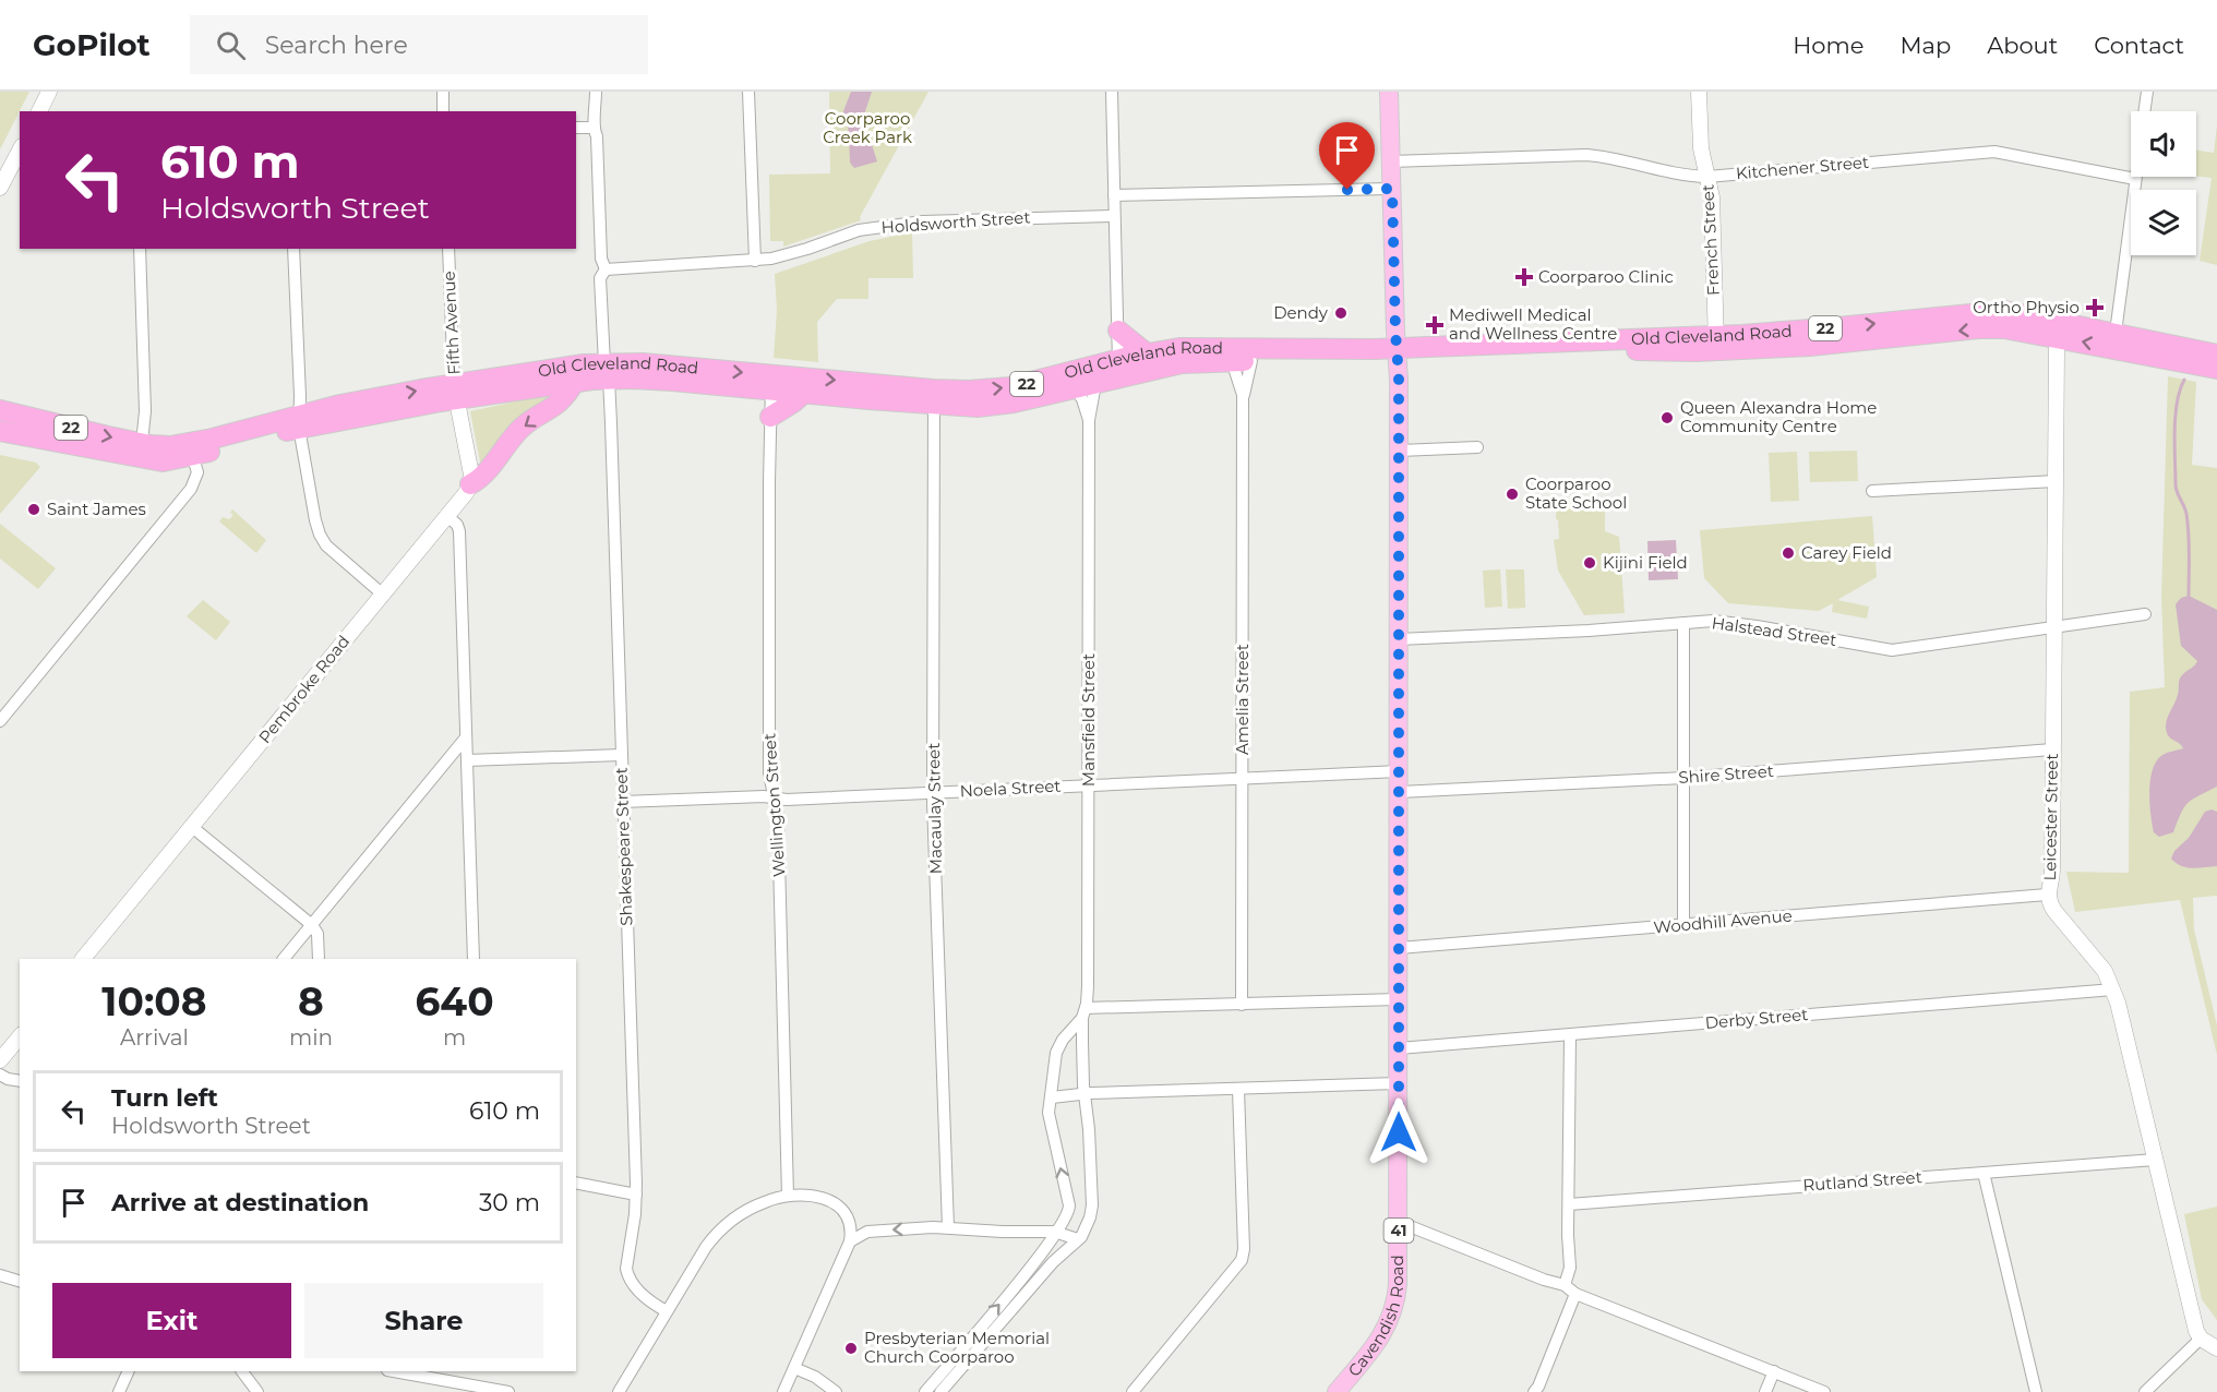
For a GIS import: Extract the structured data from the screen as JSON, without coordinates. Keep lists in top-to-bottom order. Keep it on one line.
{"streets":{"highway":["22","Old Cleveland Road"],"main road":["41","Cavendish Road"],"street":["Kitchener Street","Holdsworth Street","French Street","Fifth Avenue","Halstead Street","Pembroke Road","Amelia Street","Mansfield Street","Shire Street","Noela Street","Wellington Street","Macaulay Street","Leicester Street","Shakespeare Street","Woodhill Avenue","Derby Street","Rutland Street"]},"crossings":[["Kitchener Street","French Street"],["Kitchener Street","Cavendish Road"],["Holdsworth Street","Shakespeare Street"],["French Street","Old Cleveland Road"],["Fifth Avenue","Old Cleveland Road"],["Old Cleveland Road","Amelia Street"],["Old Cleveland Road","Mansfield Street"],["Old Cleveland Road","Wellington Street"],["Old Cleveland Road","Macaulay Street"],["Old Cleveland Road","Leicester Street"],["Old Cleveland Road","Shakespeare Street"],["Old Cleveland Road","Cavendish Road"],["Halstead Street","Leicester Street"],["Halstead Street","Cavendish Road"],["Amelia Street","Noela Street"],["Mansfield Street","Noela Street"],["Shire Street","Leicester Street"],["Shire Street","Cavendish Road"],["Noela Street","Wellington Street"],["Noela Street","Macaulay Street"],["Noela Street","Shakespeare Street"],["Noela Street","Cavendish Road"],["Leicester Street","Woodhill Avenue"],["Leicester Street","Derby Street"],["Leicester Street","Rutland Street"],["Woodhill Avenue","Cavendish Road"],["Derby Street","Cavendish Road"]],"parks":["Coorparoo Creek Park"],"places":{"health":["Coorparoo Clinic","Ortho Physio","Mediwell Medical and Wellness Centre"],"other":["Dendy","Queen Alexandra Home Community Centre","Coorparoo State School","Saint James","Carey Field","Kijini Field","Presbyterian Memorial Church Coorparoo"]},"page":{"header":"GoPilot","search":"Search here","nav":["Home","Map","About","Contact"],"turn":["610 m","Holdsworth Street"],"eta":["10:08","Arrival","8","min","640","m"],"list":[{"name":"Turn left","note":"Holdsworth Street","value":"610 m"},{"name":"Arrive at destination","value":"30 m"}],"buttons":["Exit","Share"]}}
